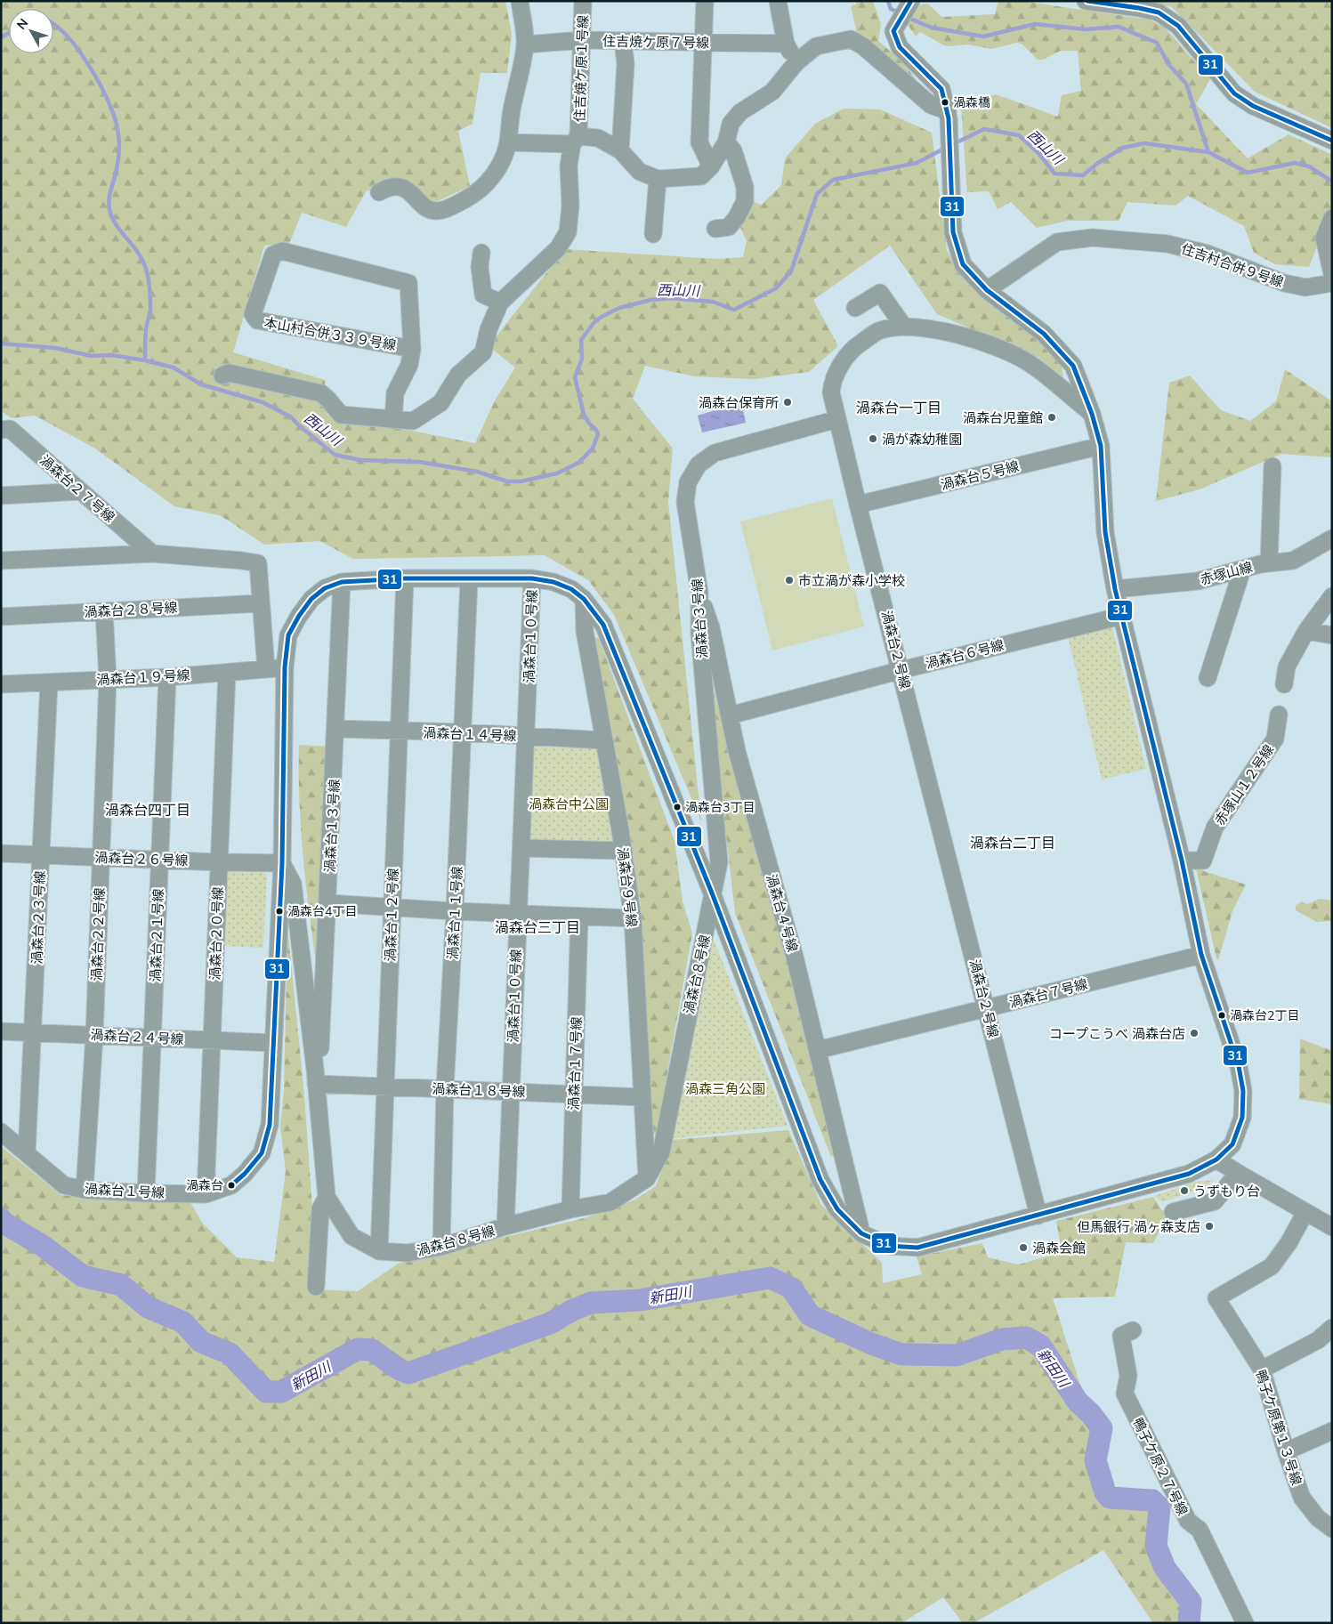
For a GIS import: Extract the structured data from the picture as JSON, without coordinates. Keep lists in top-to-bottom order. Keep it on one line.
{"streets":{"street":["住吉焼ケ原７号線","住吉焼ケ原１号線","住吉村合併９号線","本山村合併３３９号線","渦森台５号線","渦森台２７号線","赤塚山線","渦森台２８号線","渦森台３号線","渦森台１０号線","渦森台２号線","渦森台６号線","渦森台１９号線","渦森台１４号線","赤塚山１２号線","渦森台１３号線","渦森台２６号線","渦森台９号線","渦森台１１号線","渦森台４号線","渦森台１２号線","渦森台２３号線","渦森台２０号線","渦森台２２号線","渦森台２１号線","渦森台８号線","渦森台７号線","渦森台２４号線","渦森台１７号線","渦森台１８号線","渦森台１号線","鴨子ケ原第１３号線","鴨子ケ原２７号線"]},"crossings":[["住吉焼ケ原７号線","住吉焼ケ原１号線"],["住吉村合併９号線","渦森台１号線"],["渦森台５号線","渦森台２号線"],["渦森台５号線","渦森台１号線"],["赤塚山線","渦森台１号線"],["渦森台２８号線","渦森台２２号線"],["渦森台３号線","渦森台２号線"],["渦森台３号線","渦森台４号線"],["渦森台３号線","渦森台８号線"],["渦森台３号線","渦森台１号線"],["渦森台１０号線","渦森台１４号線"],["渦森台１０号線","渦森台８号線"],["渦森台１０号線","渦森台１８号線"],["渦森台１０号線","渦森台１号線"],["渦森台２号線","渦森台６号線"],["渦森台２号線","渦森台７号線"],["渦森台２号線","渦森台１号線"],["渦森台６号線","渦森台４号線"],["渦森台６号線","渦森台１号線"],["渦森台１９号線","渦森台２３号線"],["渦森台１９号線","渦森台２０号線"],["渦森台１９号線","渦森台２２号線"],["渦森台１９号線","渦森台２１号線"],["渦森台１９号線","渦森台１号線"],["渦森台１４号線","渦森台１３号線"],["渦森台１４号線","渦森台９号線"],["渦森台１４号線","渦森台１１号線"],["渦森台１４号線","渦森台１２号線"],["赤塚山１２号線","渦森台１号線"],["渦森台１３号線","渦森台８号線"],["渦森台１３号線","渦森台１８号線"],["渦森台１３号線","渦森台１号線"],["渦森台２６号線","渦森台２３号線"],["渦森台２６号線","渦森台２０号線"],["渦森台２６号線","渦森台２２号線"],["渦森台２６号線","渦森台２１号線"],["渦森台２６号線","渦森台８号線"],["渦森台２６号線","渦森台１号線"],["渦森台９号線","渦森台８号線"],["渦森台９号線","渦森台１８号線"],["渦森台９号線","渦森台１号線"],["渦森台１１号線","渦森台８号線"],["渦森台１１号線","渦森台１８号線"],["渦森台１１号線","渦森台１号線"],["渦森台４号線","渦森台７号線"],["渦森台４号線","渦森台１号線"],["渦森台１２号線","渦森台８号線"],["渦森台１２号線","渦森台１８号線"],["渦森台１２号線","渦森台１号線"],["渦森台２３号線","渦森台２４号線"],["渦森台２３号線","渦森台１号線"],["渦森台２０号線","渦森台２４号線"],["渦森台２０号線","渦森台１号線"],["渦森台２２号線","渦森台２４号線"],["渦森台２２号線","渦森台１号線"],["渦森台２１号線","渦森台２４号線"],["渦森台２１号線","渦森台１号線"],["渦森台８号線","渦森台１７号線"],["渦森台８号線","渦森台１８号線"],["渦森台８号線","渦森台１号線"],["渦森台７号線","渦森台１号線"],["渦森台２４号線","渦森台１号線"],["渦森台１７号線","渦森台１８号線"]],"districts":["渦森台一丁目","渦森台四丁目","渦森台二丁目","渦森台三丁目"],"water":["西山川","新田川"],"parks":["渦森台中公園","渦森三角公園"],"places":["渦森橋","渦森台保育所","渦森台児童館","渦が森幼稚園","市立渦が森小学校","渦森台3丁目","渦森台4丁目","渦森台2丁目","コープこうべ 渦森台店","渦森台","うずもり台","但馬銀行 渦ヶ森支店","渦森会館"],"lines":["transit line 31"],"north":"top left"}
